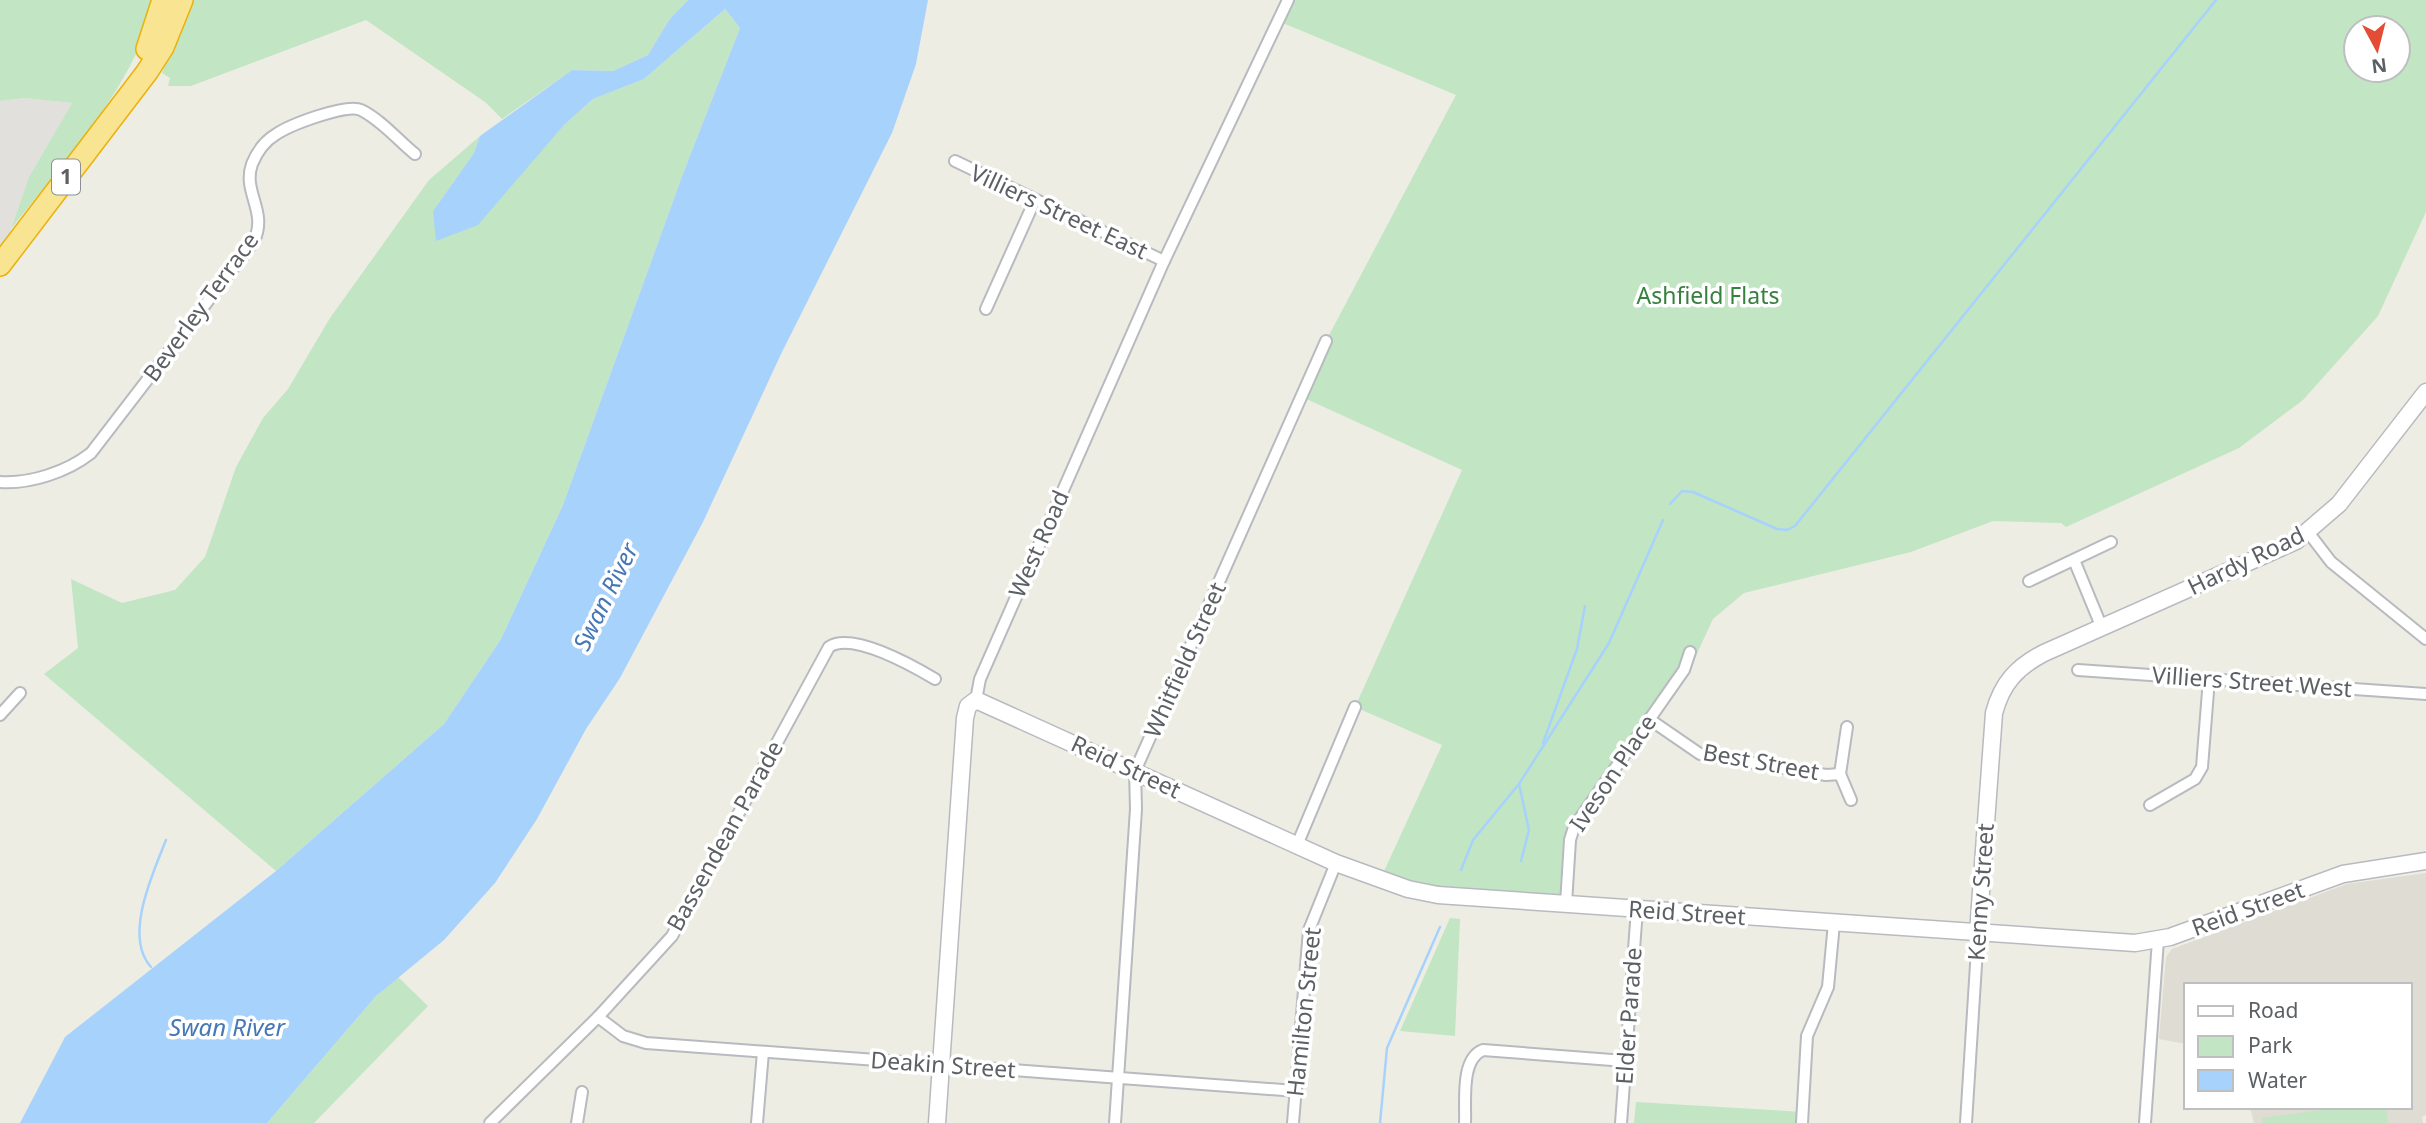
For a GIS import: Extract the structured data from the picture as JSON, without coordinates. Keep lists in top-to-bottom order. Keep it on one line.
{"streets":{"highway":["1"],"street":["Villiers Street East","Beverley Terrace","West Road","Hardy Road","Whitfield Street","Villiers Street West","Best Street","Reid Street","Iveson Place","Bassendean Parade","Kenny Street","Hamilton Street","Elder Parade","Deakin Street"]},"crossings":[["Villiers Street East","West Road"],["West Road","Reid Street"],["West Road","Deakin Street"],["Hardy Road","Kenny Street"],["Whitfield Street","Reid Street"],["Whitfield Street","Deakin Street"],["Best Street","Iveson Place"],["Reid Street","Iveson Place"],["Reid Street","Kenny Street"],["Reid Street","Hamilton Street"],["Reid Street","Elder Parade"],["Bassendean Parade","Deakin Street"],["Hamilton Street","Deakin Street"]],"water":["Swan River"],"parks":["Ashfield Flats"],"legend":["Road","Park","Water"],"north":"bottom"}
